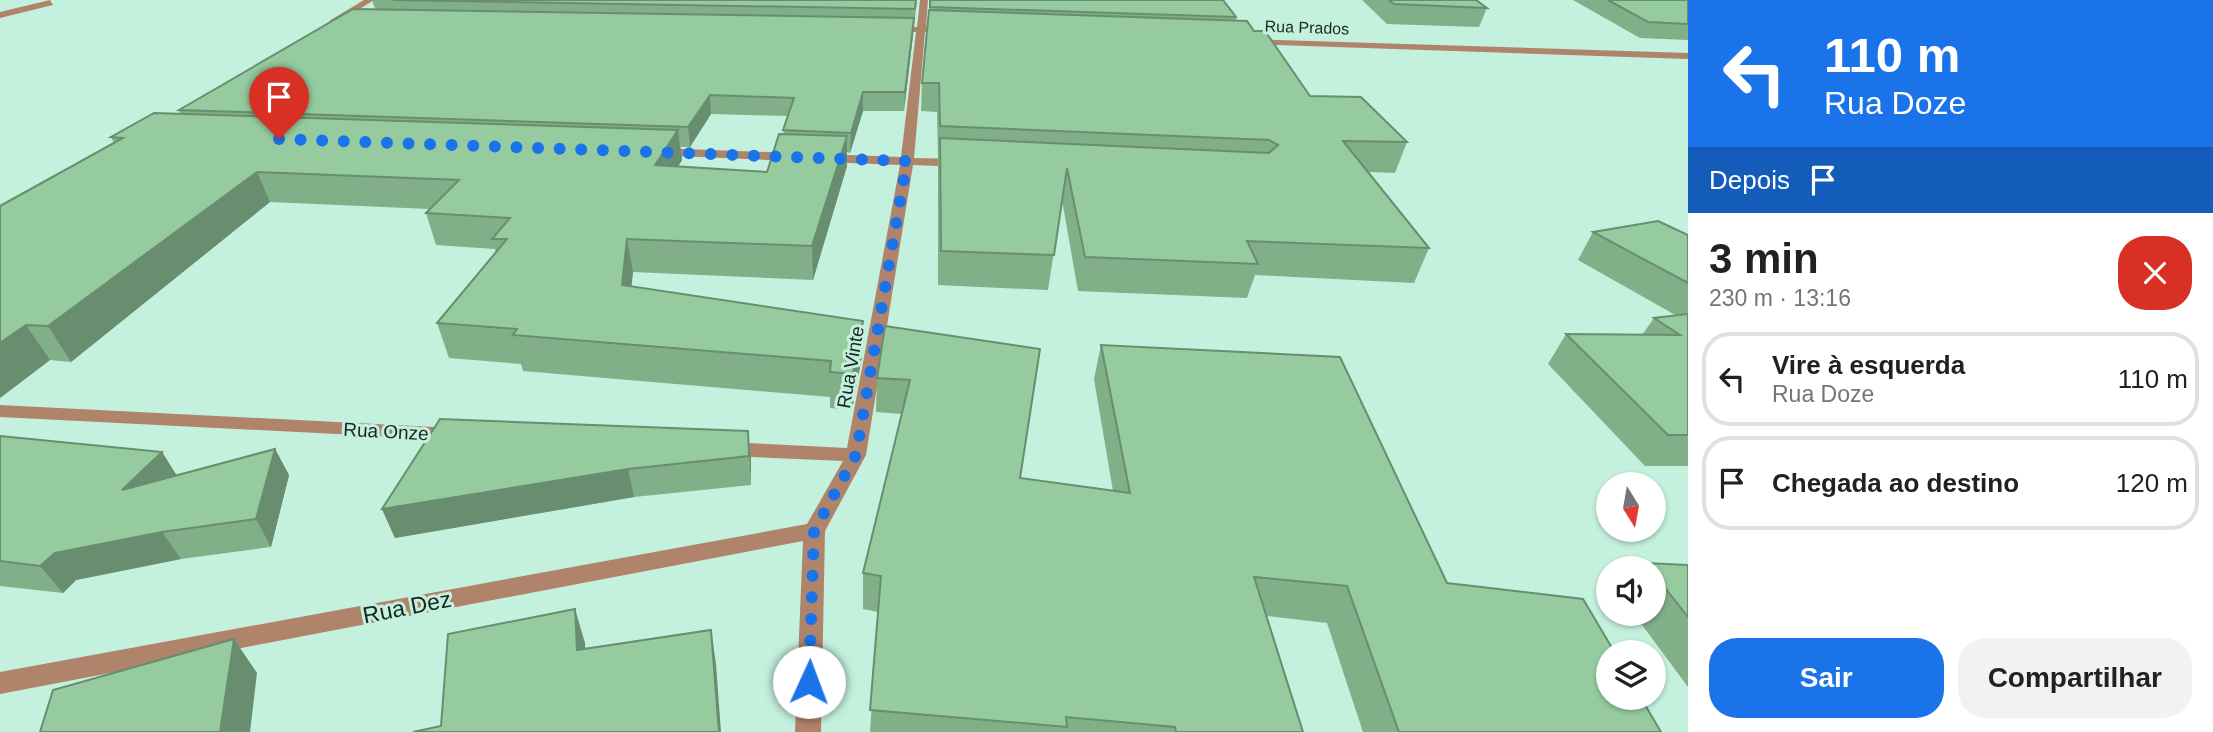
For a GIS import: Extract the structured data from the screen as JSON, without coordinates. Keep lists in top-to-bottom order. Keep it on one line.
{"streets":{"street":["Rua Prados","Rua Vinte","Rua Onze","Rua Dez"]},"crossings":[["Rua Vinte","Rua Dez"]],"north":"bottom","page":{"turn":["110 m","Rua Doze"],"then":"Depois","heading":["3 min","230 m · 13:16"],"list":[{"name":"Vire à esquerda","note":"Rua Doze","value":"110 m"},{"name":"Chegada ao destino","value":"120 m"}],"buttons":["Sair","Compartilhar"]}}
